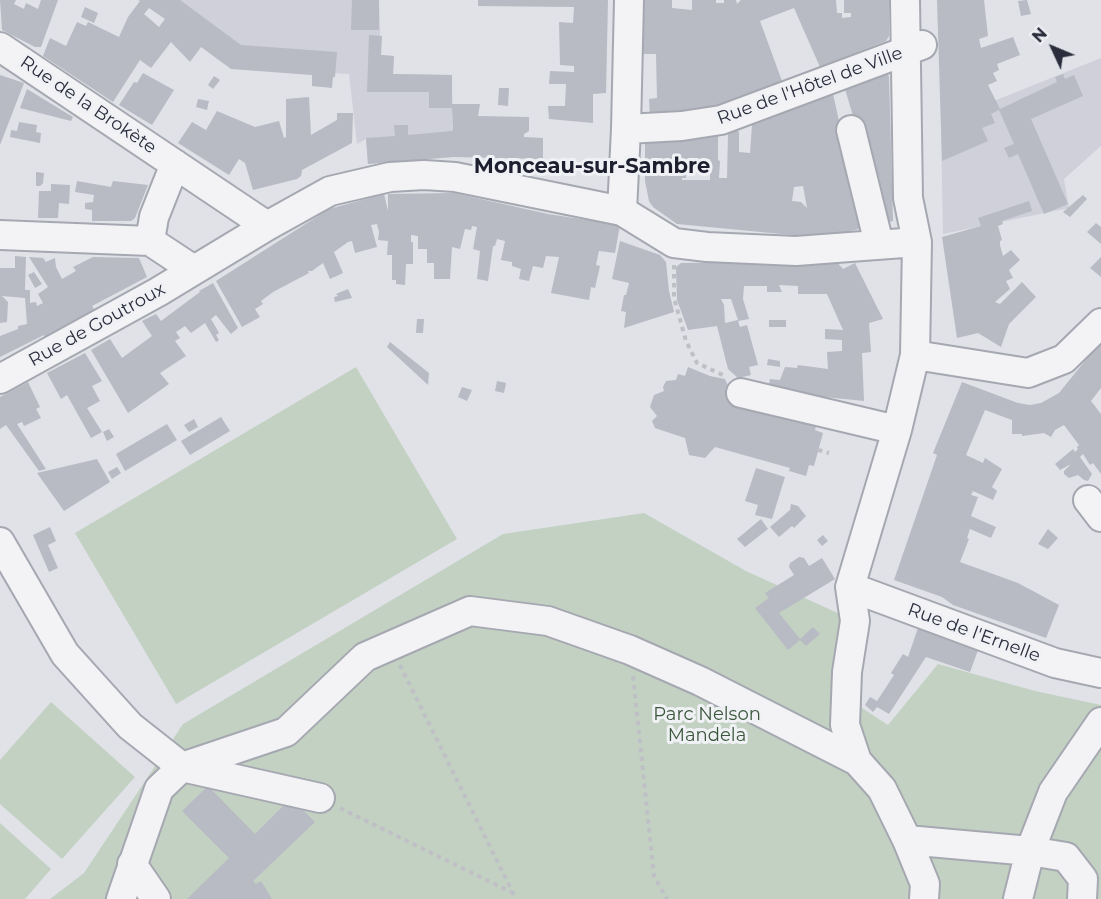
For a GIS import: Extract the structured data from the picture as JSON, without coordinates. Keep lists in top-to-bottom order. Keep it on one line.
{"streets":{"street":["Rue de l'Hôtel de Ville","Rue de la Brokète","Rue de Goutroux","Rue de l'Ernelle"]},"crossings":[["Rue de la Brokète","Rue de Goutroux"]],"districts":["Monceau-sur-Sambre"],"parks":["Parc Nelson Mandela"],"north":"top left"}
